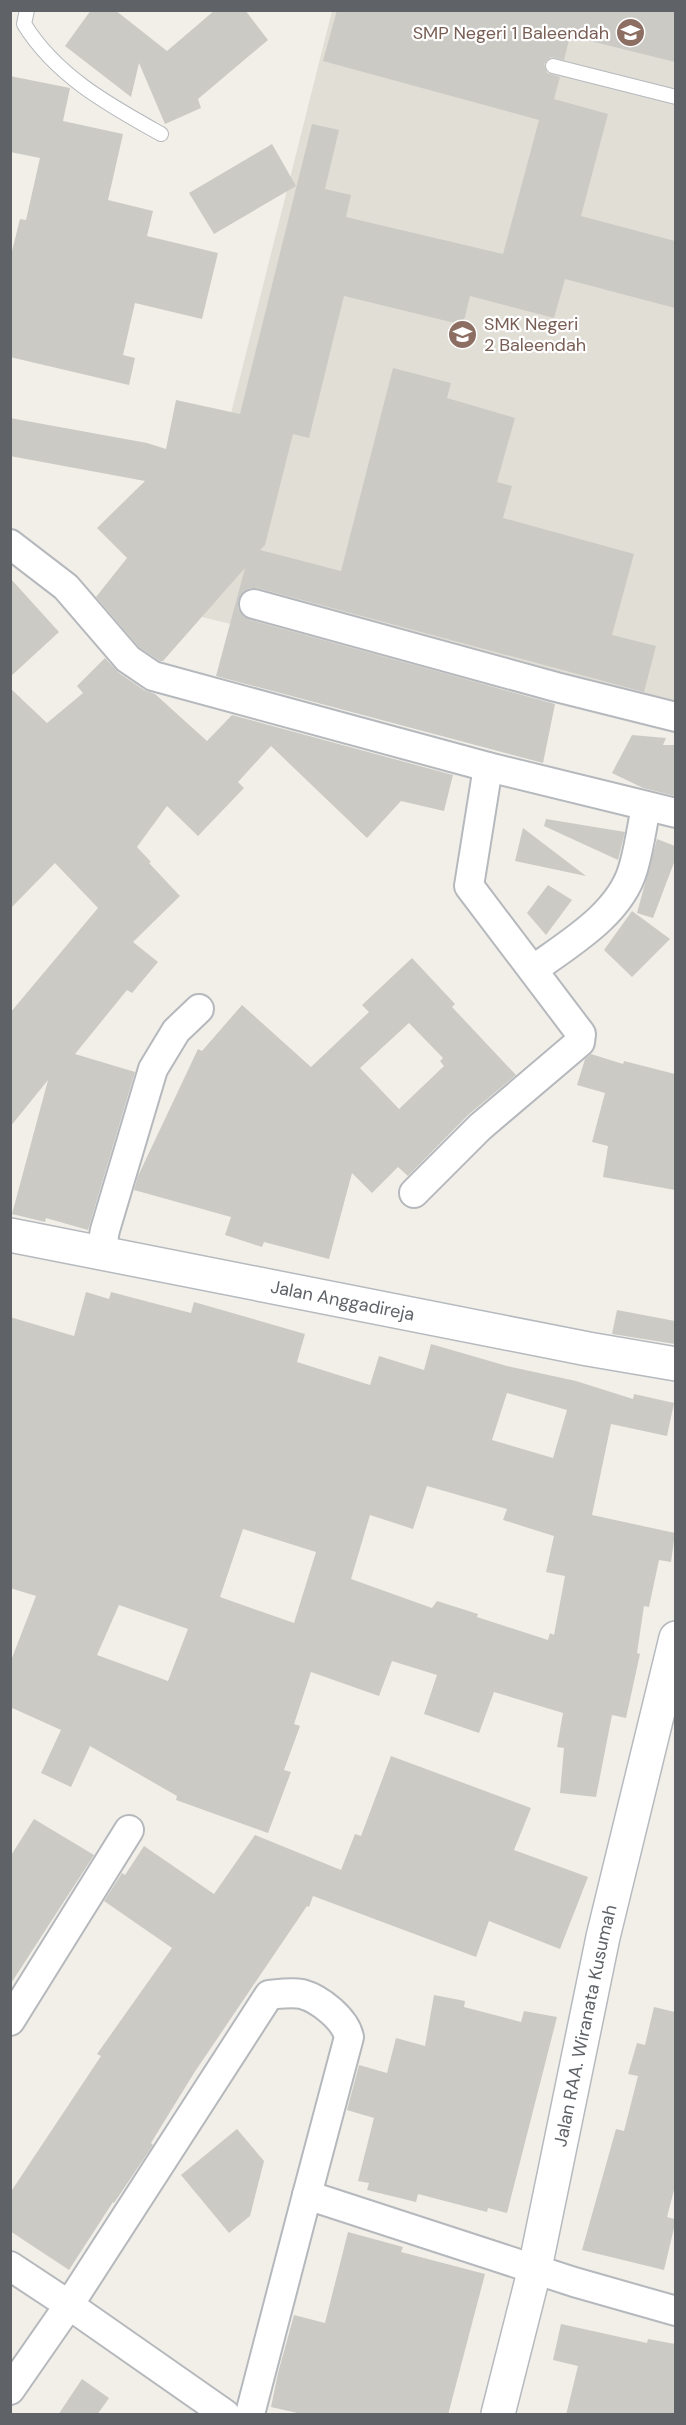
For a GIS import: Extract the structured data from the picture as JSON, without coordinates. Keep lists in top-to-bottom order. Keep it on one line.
{"streets":{"main road":["Jalan Anggadireja","Jalan RAA. Wiranata Kusumah"]},"places":{"school or university":["SMP Negeri 1 Baleendah","SMK Negeri 2 Baleendah"]}}
